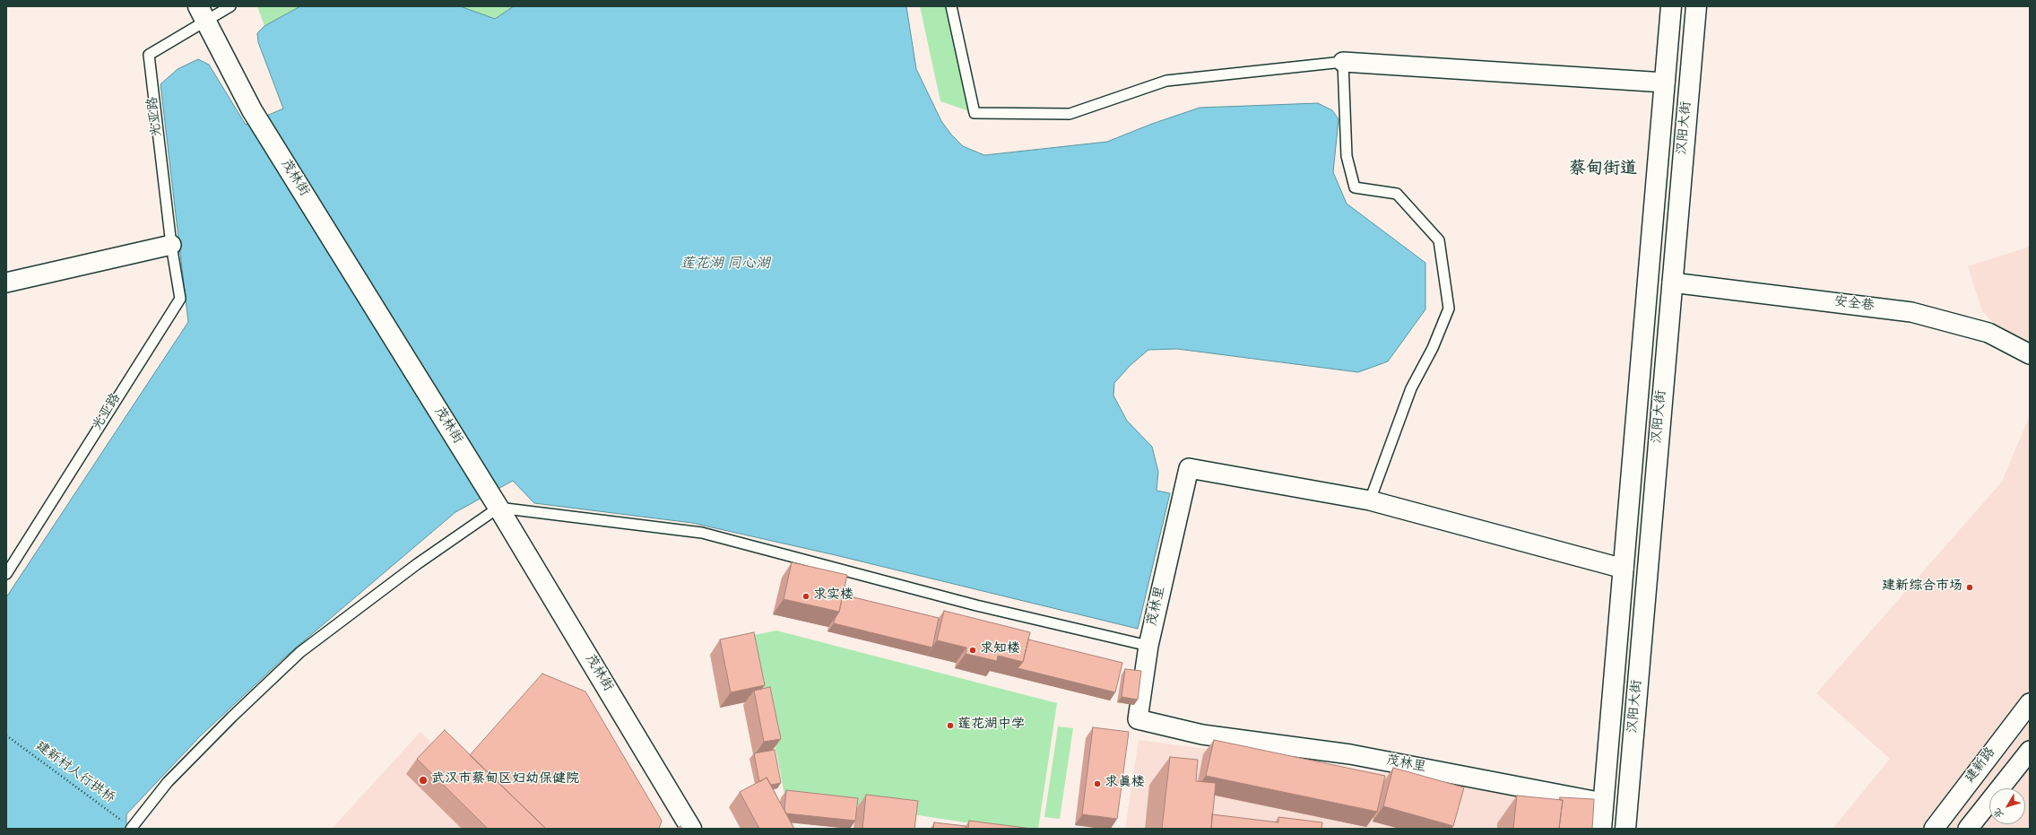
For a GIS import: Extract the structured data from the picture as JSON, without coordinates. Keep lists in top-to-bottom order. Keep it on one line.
{"streets":{"street":["汉阳大街","茂林街","安全巷","茂林里","建新路"],"lane":["光亚路"],"path":["建新村人行拱桥"]},"crossings":[["光亚路","茂林街"],["汉阳大街","安全巷"],["汉阳大街","茂林里"]],"districts":["蔡甸街道"],"water":["莲花湖 同心湖"],"places":["建新综合市场","求实楼","求知楼","莲花湖中学","武汉市蔡甸区妇幼保健院","求真楼"],"north":"bottom left"}
